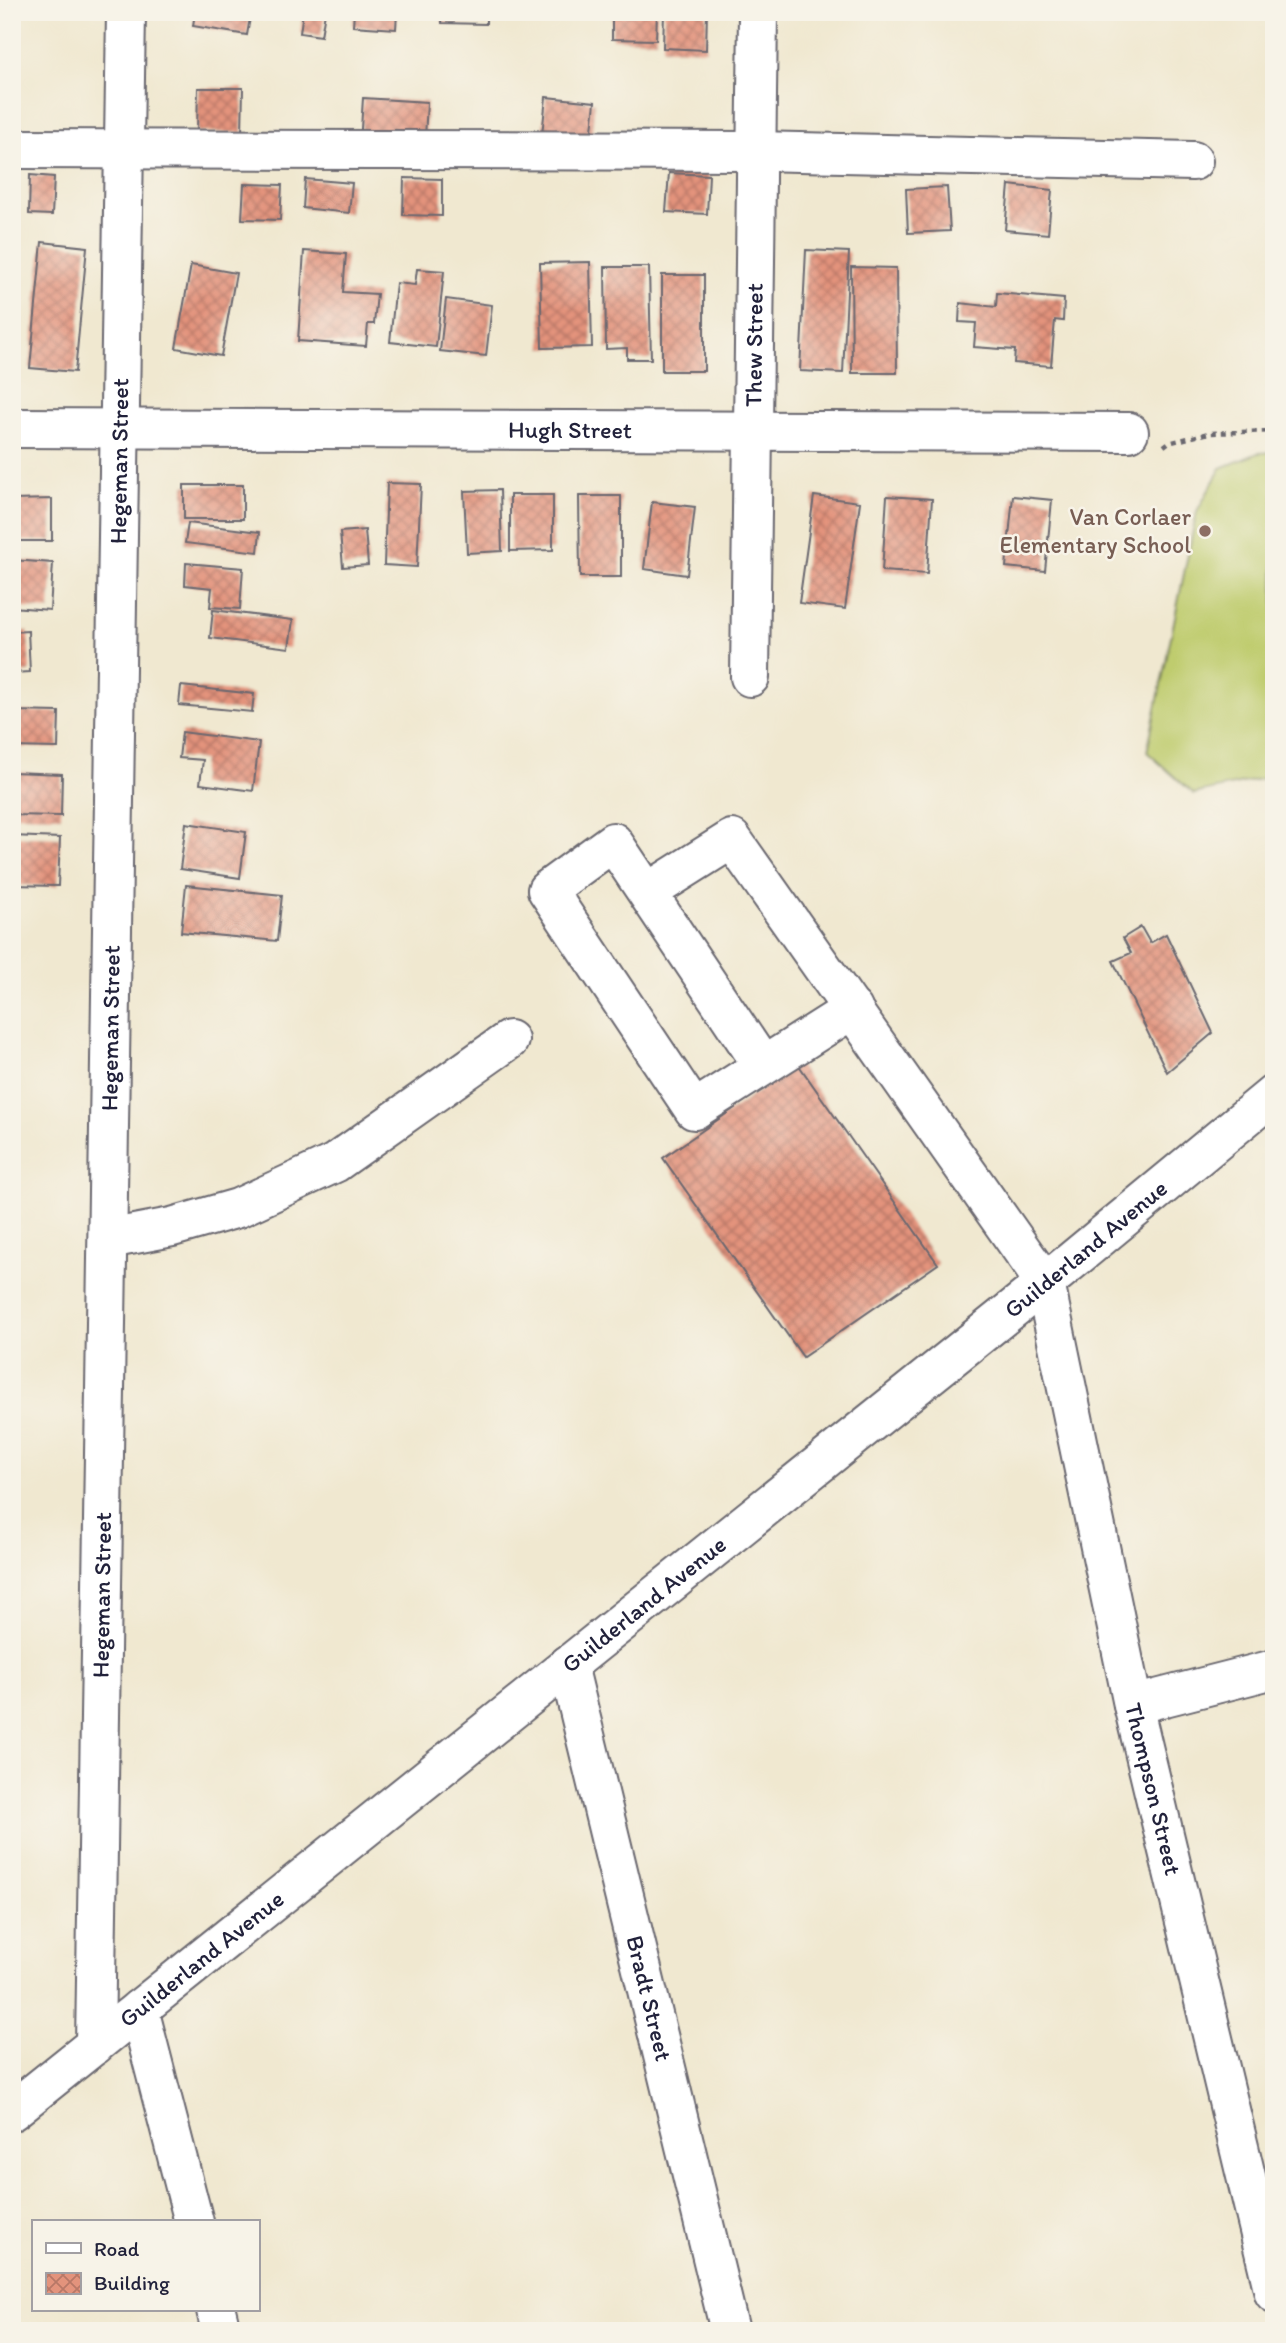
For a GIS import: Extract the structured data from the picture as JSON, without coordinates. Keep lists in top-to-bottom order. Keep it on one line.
{"streets":{"street":["Thew Street","Hugh Street","Hegeman Street","Guilderland Avenue","Thompson Street","Bradt Street"]},"crossings":[["Thew Street","Hugh Street"],["Hugh Street","Hegeman Street"],["Hegeman Street","Guilderland Avenue"],["Guilderland Avenue","Thompson Street"],["Guilderland Avenue","Bradt Street"]],"places":["Van Corlaer Elementary School"],"legend":["Road","Building"]}
